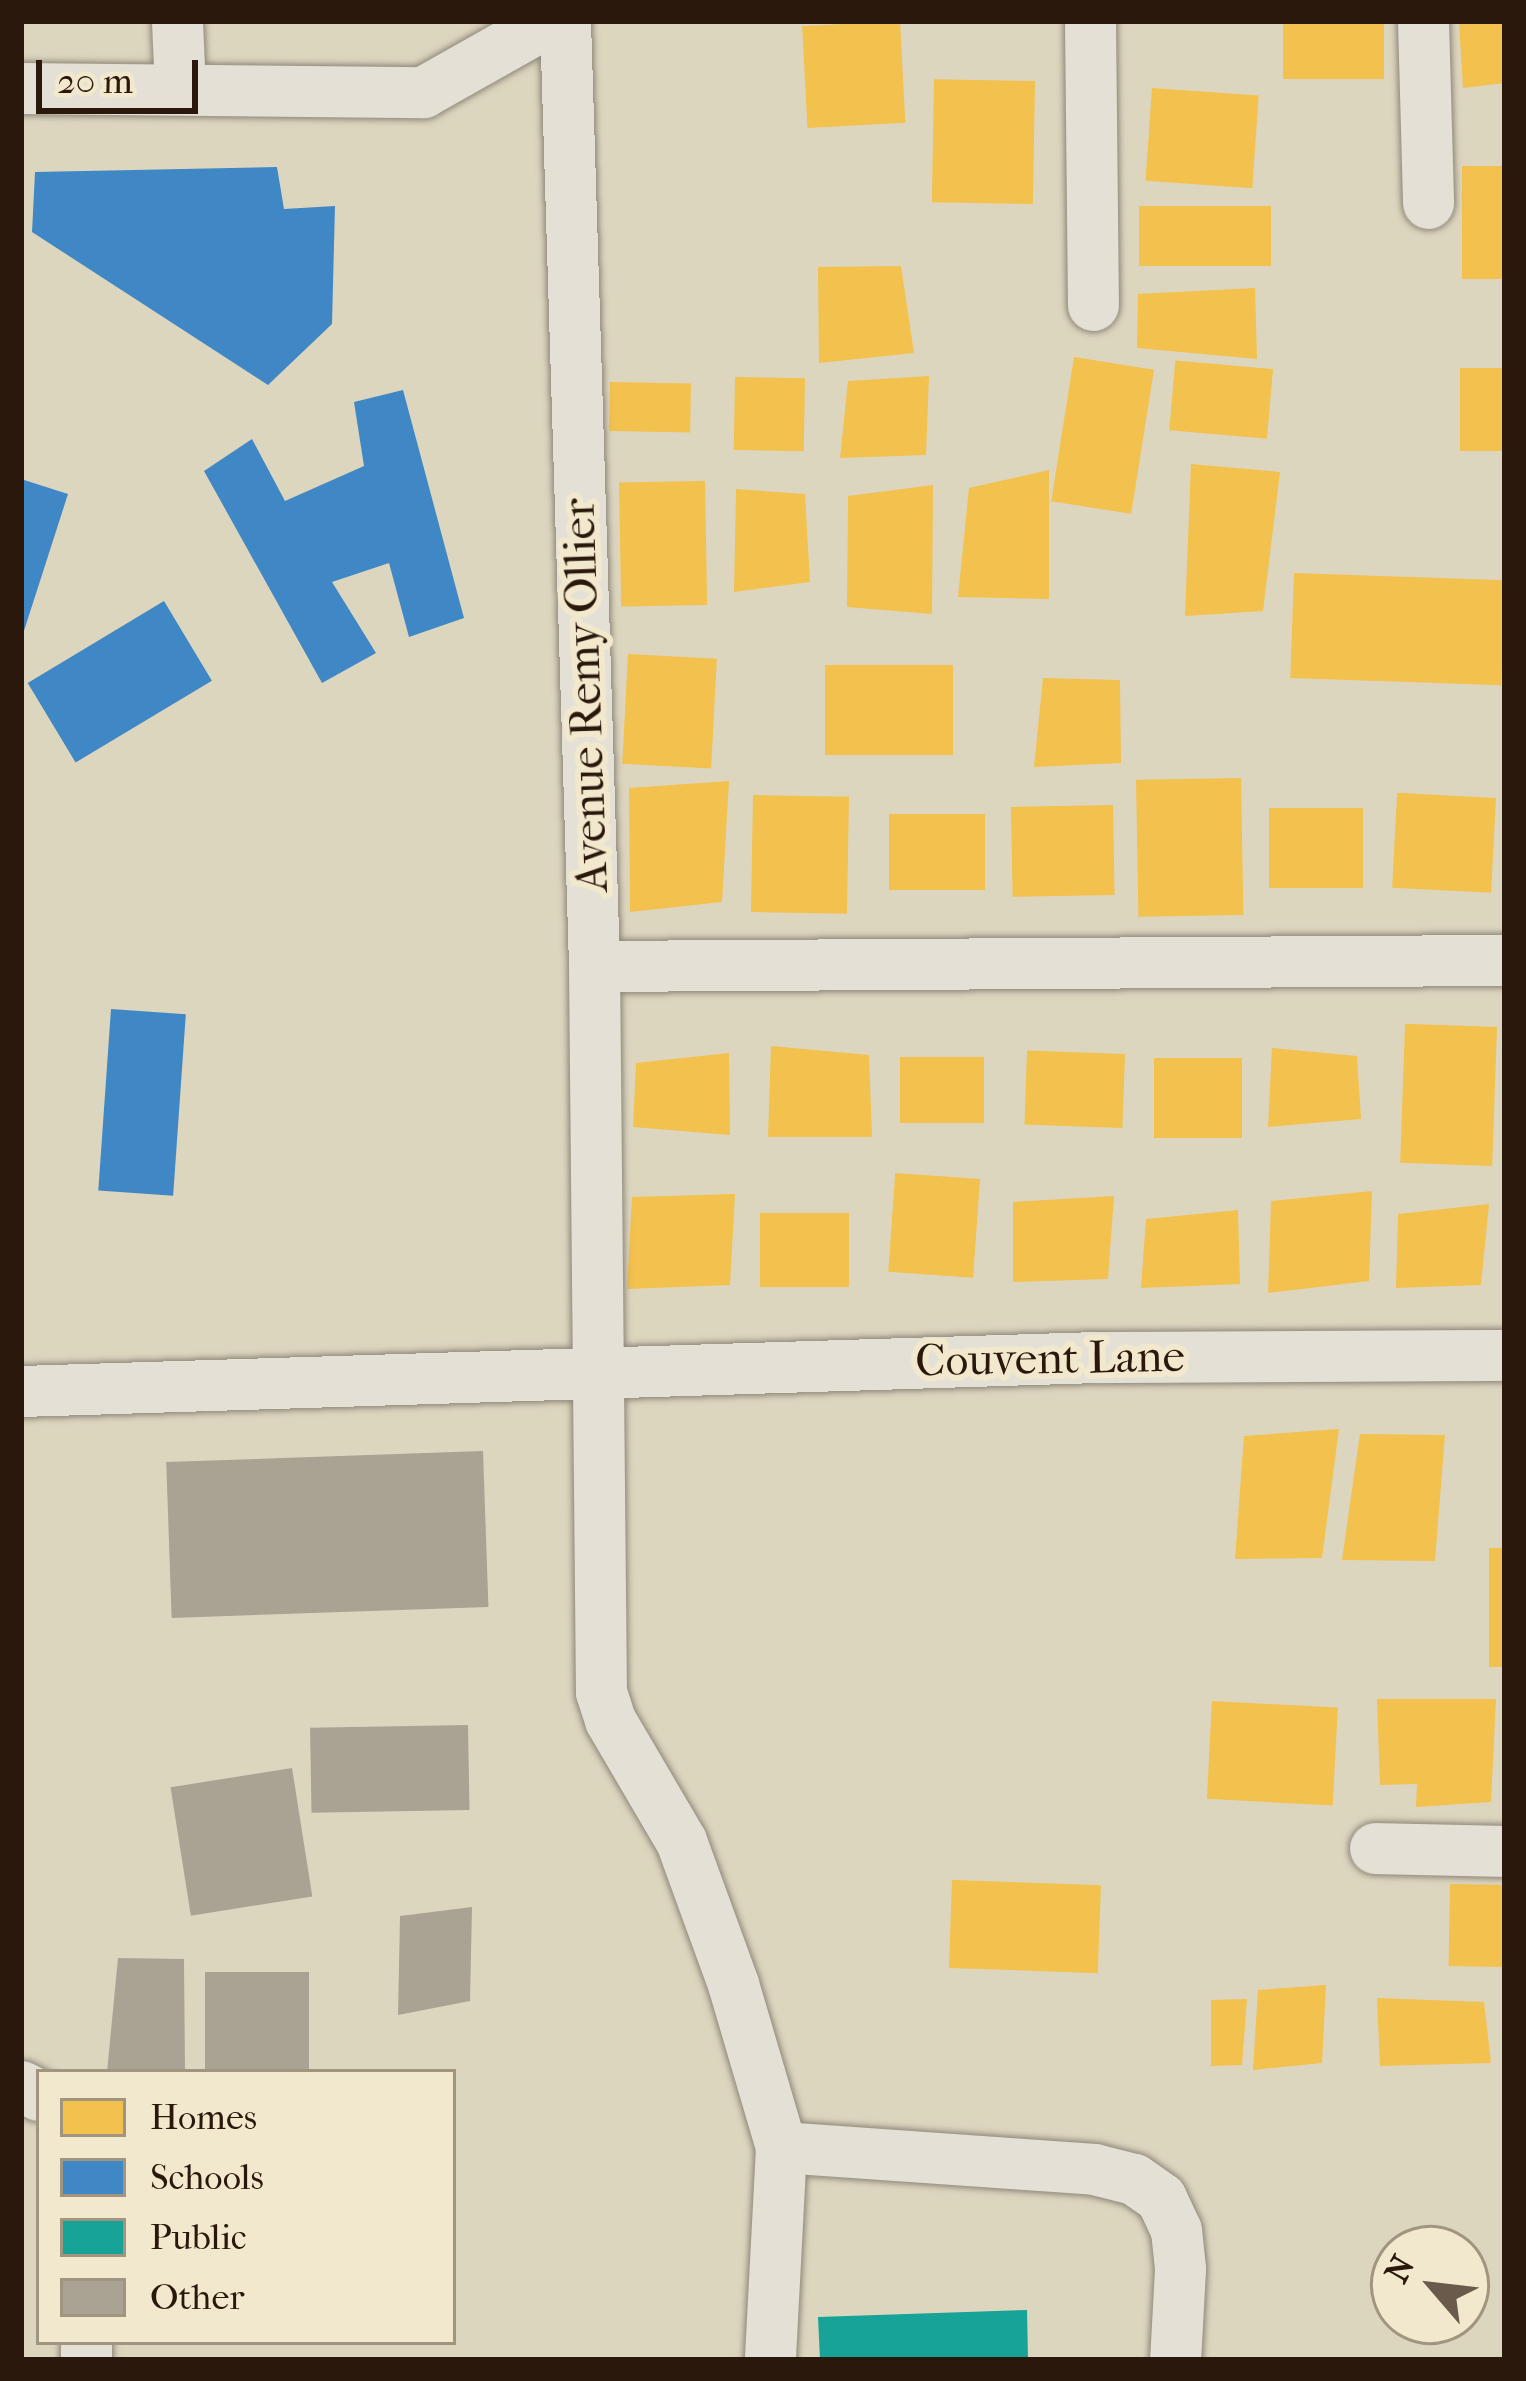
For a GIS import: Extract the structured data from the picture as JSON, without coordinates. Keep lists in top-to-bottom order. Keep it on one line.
{"streets":{"street":["Avenue Remy Ollier","Couvent Lane"]},"crossings":[["Avenue Remy Ollier","Couvent Lane"]],"legend":["Homes","Schools","Public","Other"],"scale_bar":"20 m","north":"top left"}
